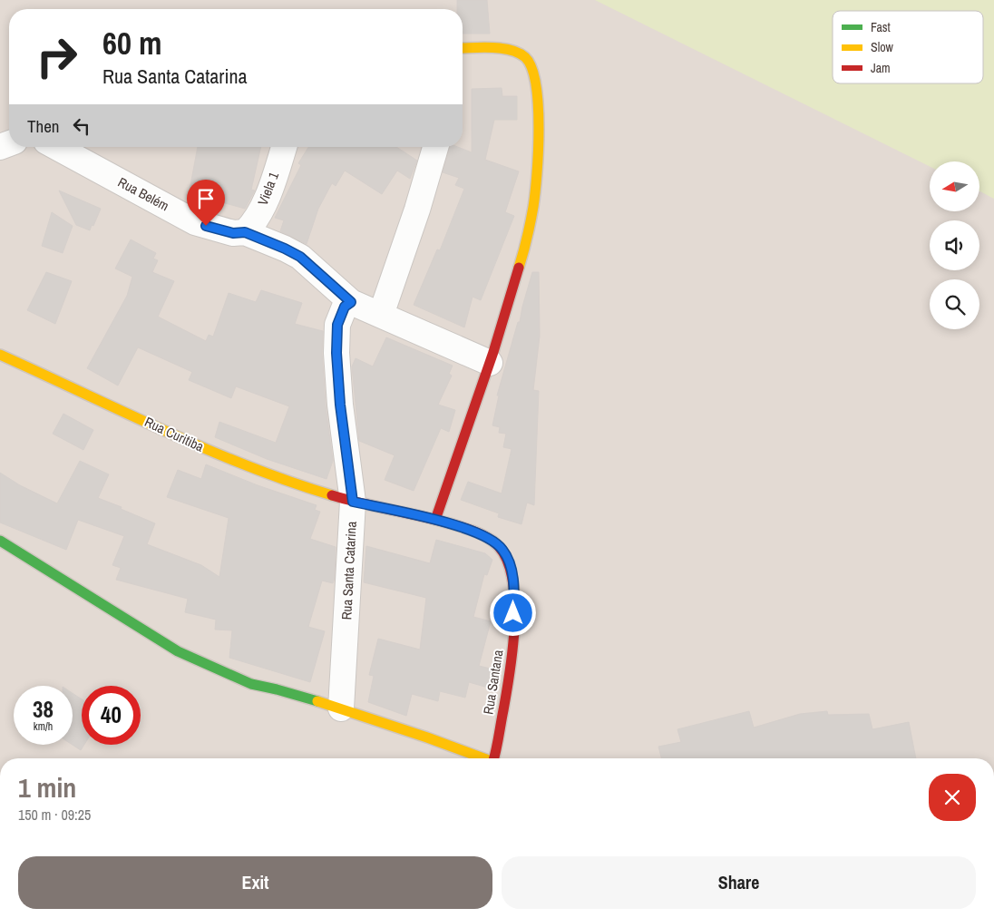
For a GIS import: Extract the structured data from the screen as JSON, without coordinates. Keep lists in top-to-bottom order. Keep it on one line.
{"streets":{"street":["Viela 1","Rua Belém","Rua Curitiba","Rua Santa Catarina","Rua Santana"]},"crossings":[["Viela 1","Rua Belém"],["Rua Belém","Rua Santa Catarina"],["Rua Curitiba","Rua Santa Catarina"],["Rua Curitiba","Rua Santana"],["Rua Santa Catarina","Rua Santana"]],"legend":["Fast","Slow","Jam"],"north":"left","page":{"turn":["60 m","Rua Santa Catarina"],"then":"Then","speed":"38 km/h","limit":"40","heading":["1 min","150 m · 09:25"],"buttons":["Exit","Share"]}}
